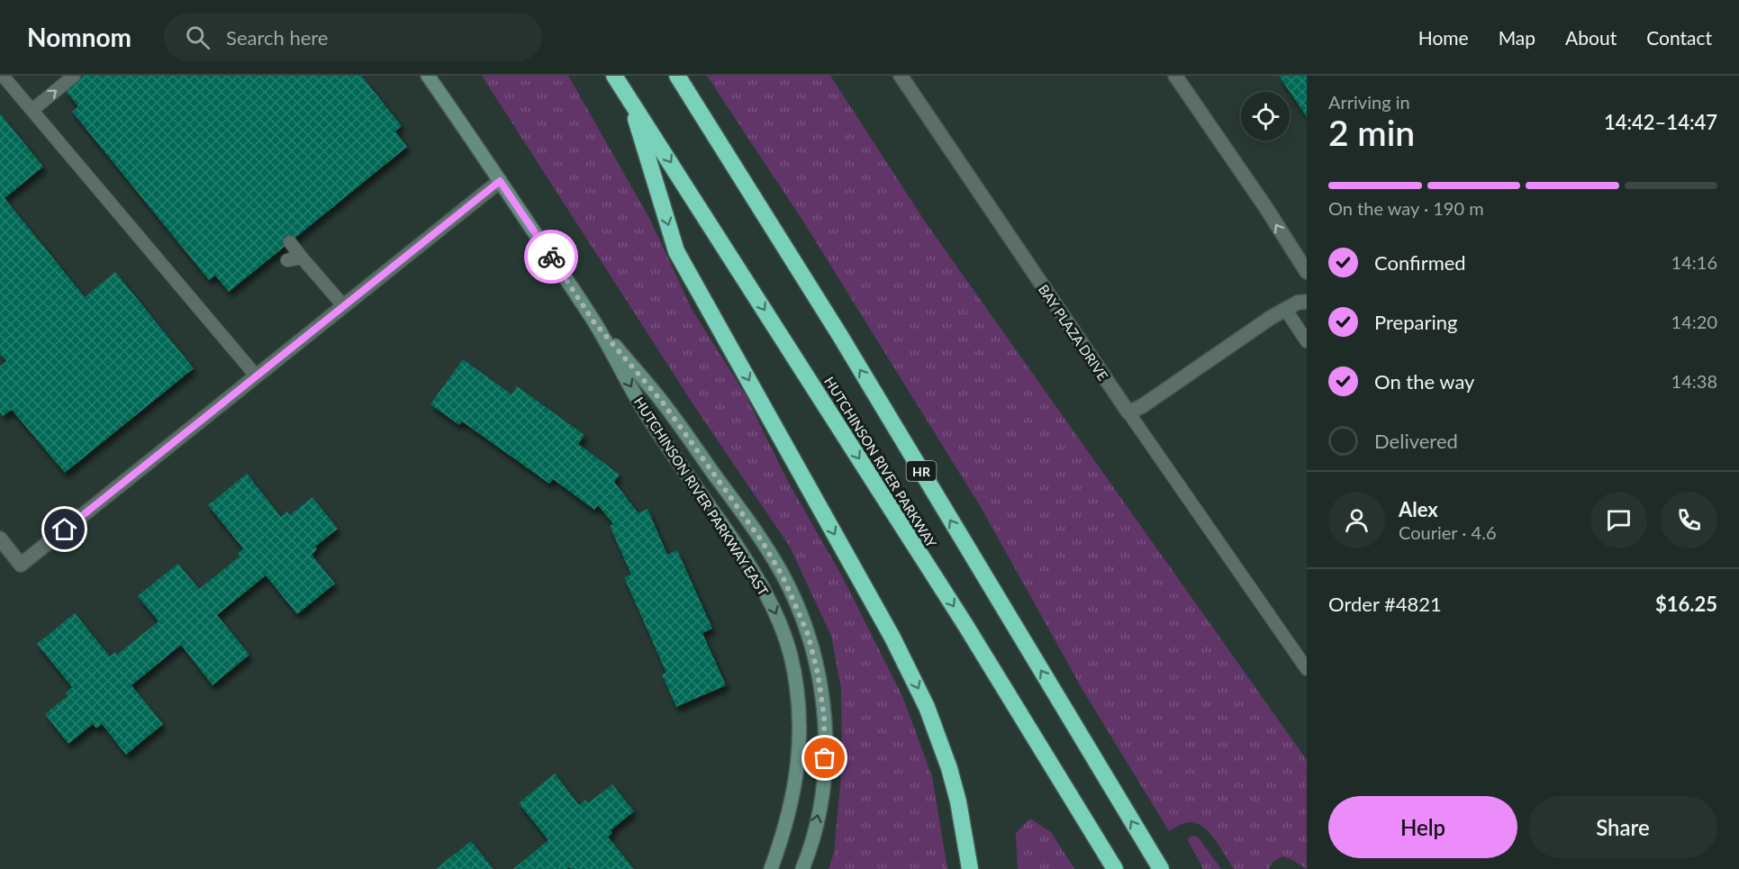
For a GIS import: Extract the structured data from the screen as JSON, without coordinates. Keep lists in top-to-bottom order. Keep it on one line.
{"streets":{"highway":["HUTCHINSON RIVER PARKWAY","HR"],"street":["BAY PLAZA DRIVE","HUTCHINSON RIVER PARKWAY EAST"]},"page":{"header":"Nomnom","search":"Search here","nav":["Home","Map","About","Contact"],"heading":["2 min","Arriving in","14:42–14:47"],"panel":["Alex","Courier · 4.6","Order #4821","$16.25"],"bar":"On the way · 190 m","list":[["Confirmed","14:16"],["Preparing","14:20"],["On the way","14:38"],"Delivered"],"buttons":["Help","Share"]}}
